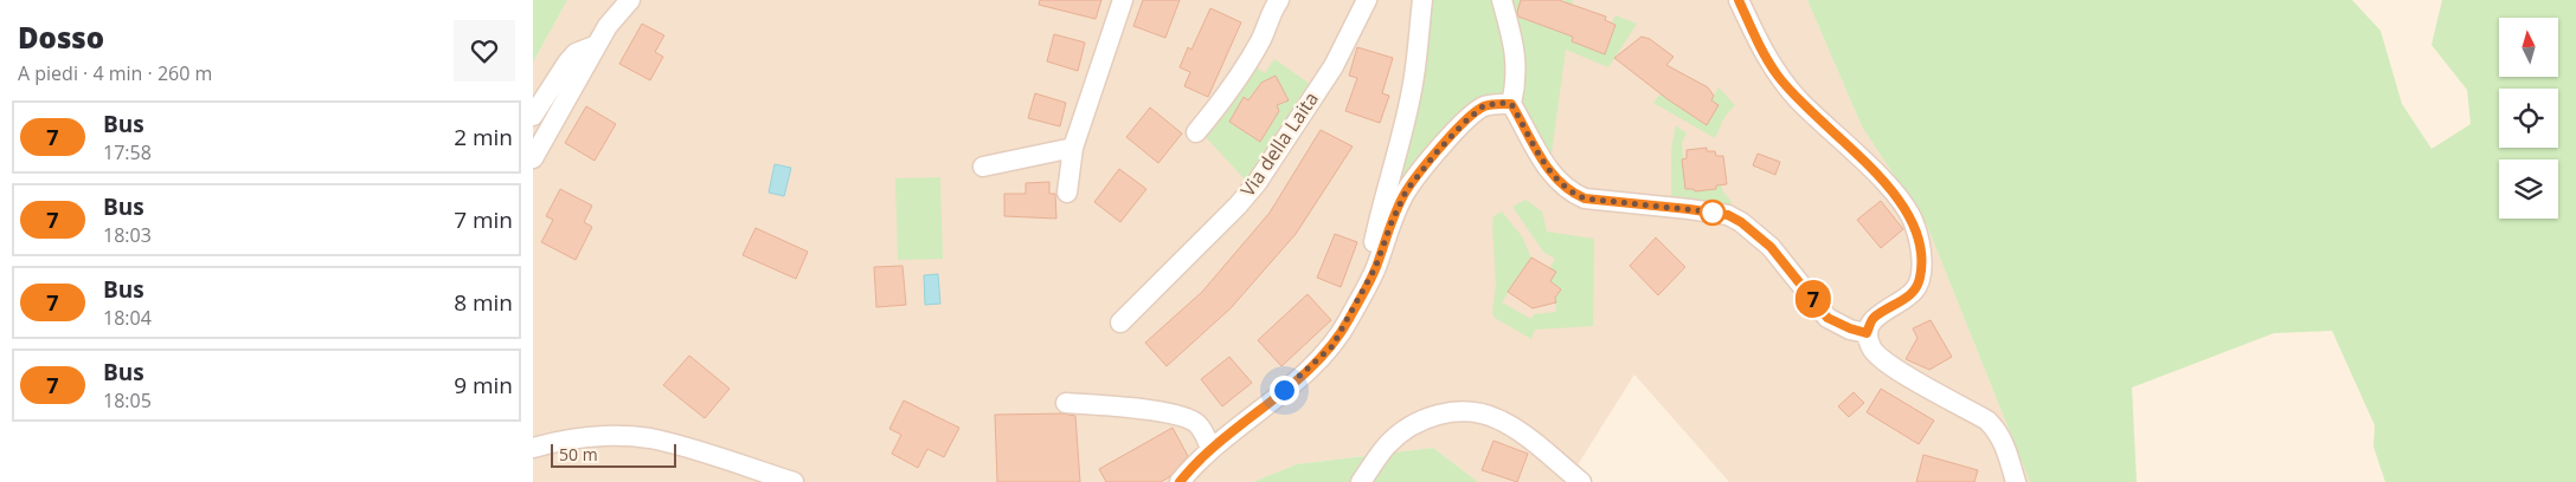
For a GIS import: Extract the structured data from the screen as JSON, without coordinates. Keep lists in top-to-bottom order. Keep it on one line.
{"streets":{"street":["Via della Laita"]},"lines":["bus line 7"],"scale_bar":"50 m","north":"top","page":{"heading":["Dosso","A piedi · 4 min · 260 m"],"on_map":"7","list":[{"mark":"7","name":"Bus","note":"17:58","value":"2 min"},{"mark":"7","name":"Bus","note":"18:03","value":"7 min"},{"mark":"7","name":"Bus","note":"18:04","value":"8 min"},{"mark":"7","name":"Bus","note":"18:05","value":"9 min"}],"scale":"50 m"}}
